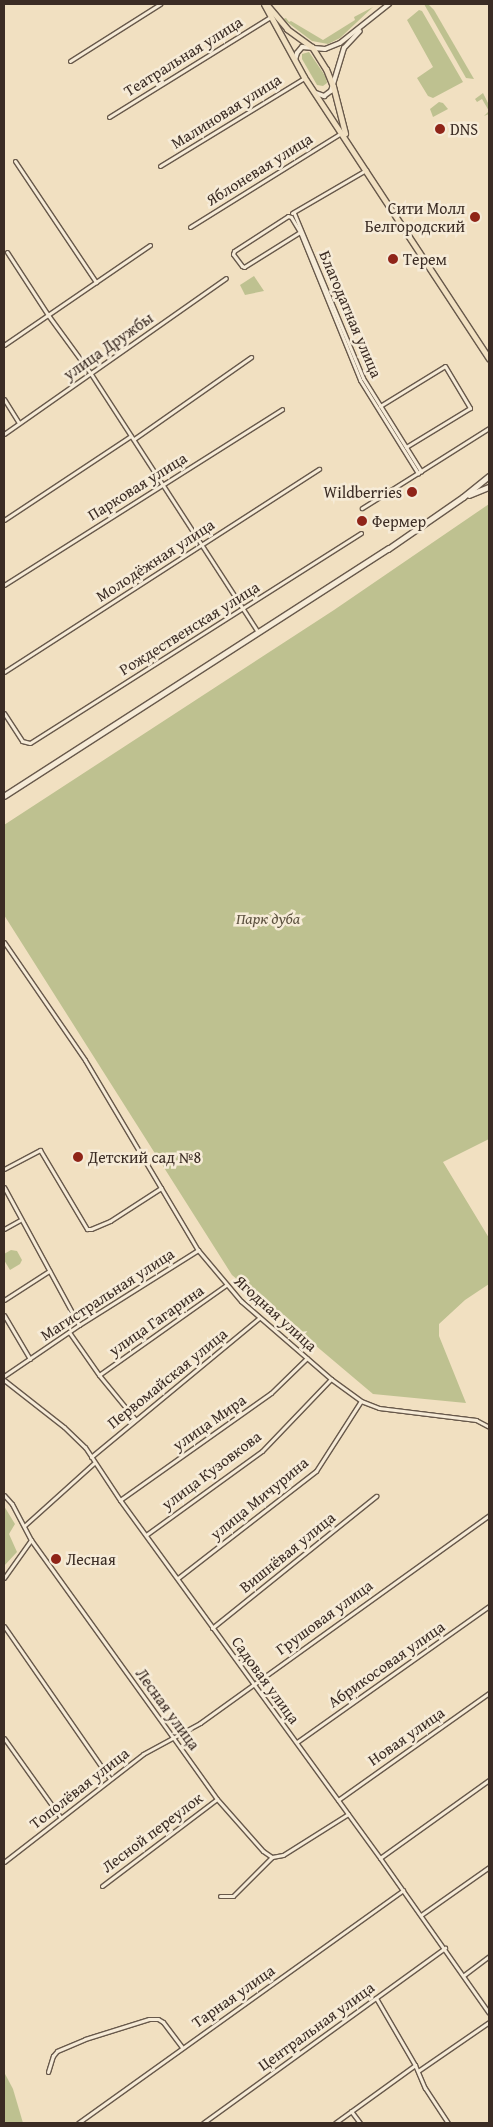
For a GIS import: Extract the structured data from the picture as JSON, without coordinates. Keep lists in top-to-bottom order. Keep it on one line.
{"streets":{"street":["Театральная улица","Малиновая улица","Яблоневая улица","Благодатная улица","улица Дружбы","Парковая улица","Молодёжная улица","Рождественская улица","Магистральная улица","Ягодная улица","улица Гагарина","Первомайская улица","улица Мира","улица Кузовкова","улица Мичурина","Вишнёвая улица","Грушовая улица","Абрикосовая улица","Садовая улица","Лесная улица","Новая улица","Тополёвая улица","Лесной переулок","Тарная улица","Центральная улица"]},"crossings":[["Магистральная улица","Ягодная улица"],["Магистральная улица","Садовая улица"],["Ягодная улица","улица Гагарина"],["Ягодная улица","Первомайская улица"],["Ягодная улица","улица Мира"],["Ягодная улица","улица Кузовкова"],["Ягодная улица","улица Мичурина"],["Первомайская улица","Садовая улица"],["улица Мира","Садовая улица"],["улица Кузовкова","Садовая улица"],["улица Мичурина","Садовая улица"],["Вишнёвая улица","Садовая улица"],["Грушовая улица","Садовая улица"],["Грушовая улица","Лесная улица"],["Грушовая улица","Тополёвая улица"],["Абрикосовая улица","Садовая улица"],["Садовая улица","Новая улица"],["Садовая улица","Тарная улица"],["Садовая улица","Центральная улица"],["Лесная улица","Тополёвая улица"],["Лесная улица","Лесной переулок"]],"parks":["Парк дуба"],"places":["DNS","Сити Молл Белгородский","Терем","Wildberries","Фермер","Детский сад №8","Лесная"]}
